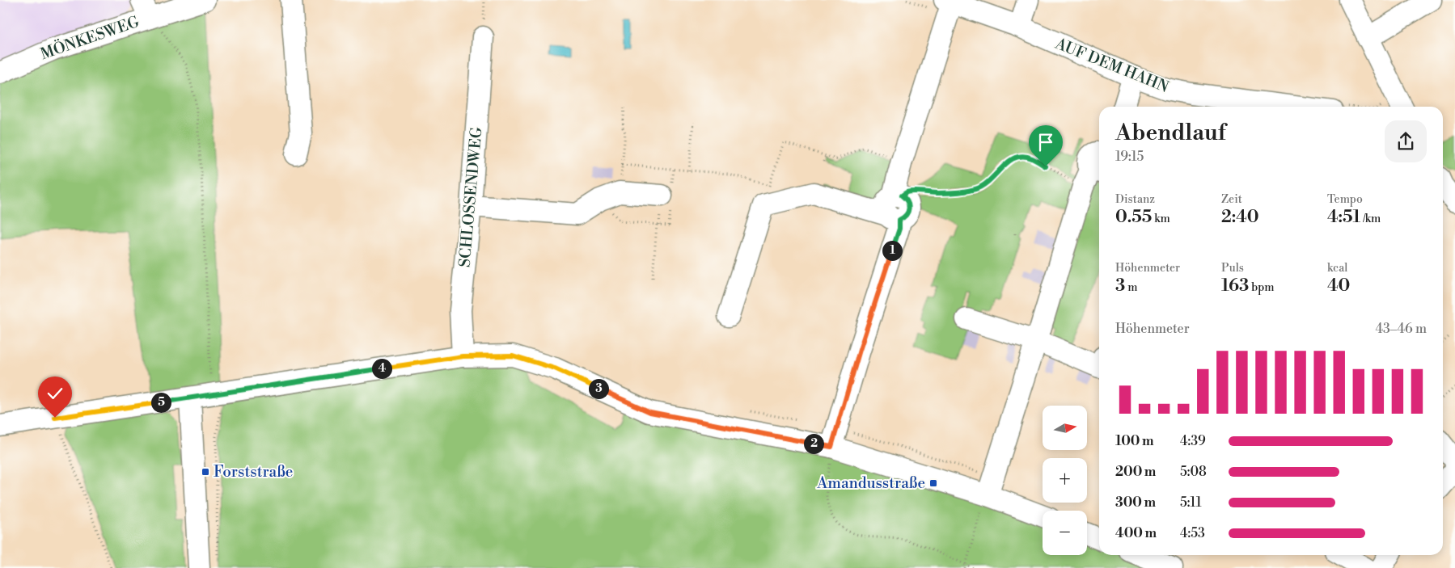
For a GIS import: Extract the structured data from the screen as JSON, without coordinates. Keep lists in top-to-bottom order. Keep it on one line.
{"streets":{"street":["MÖNKESWEG","AUF DEM HAHN","SCHLOSSENDWEG"]},"places":{"transit":["Forststraße","Amandusstraße"]},"north":"right","page":{"heading":["Abendlauf","19:15"],"stats":[["Distanz","0.55 km"],["Zeit","2:40"],["Tempo","4:51 /km"],["Höhenmeter","3 m"],["Puls","163 bpm"],["kcal","40"]],"pins":["1","4","3","5","2"],"chart":["Höhenmeter","43–46 m"],"map_buttons":["+","−"],"list":[{"name":"100 m","note":"4:39"},{"name":"200 m","note":"5:08"},{"name":"300 m","note":"5:11"},{"name":"400 m","note":"4:53"}]}}
